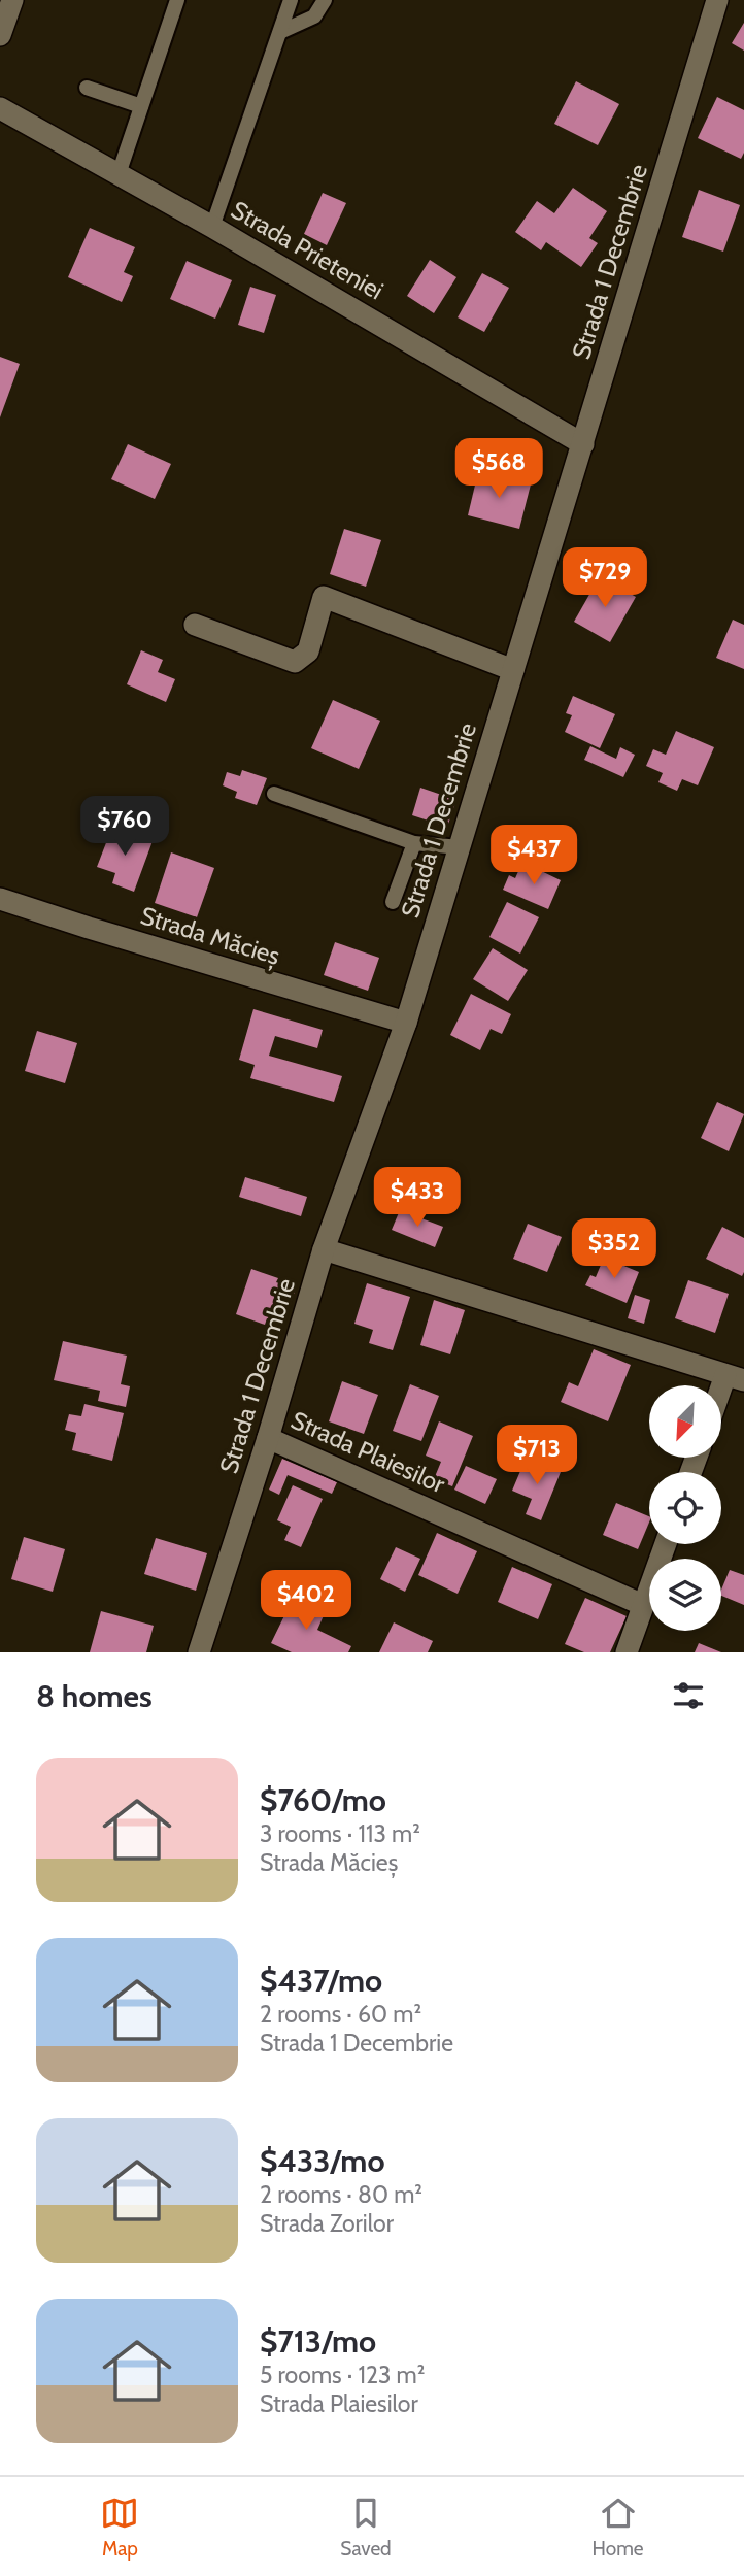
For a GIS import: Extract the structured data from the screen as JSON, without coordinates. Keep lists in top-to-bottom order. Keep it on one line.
{"streets":{"street":["Strada Prieteniei","Strada 1 Decembrie","Strada Măcieș","Strada Plaiesilor"]},"crossings":[["Strada Prieteniei","Strada 1 Decembrie"],["Strada 1 Decembrie","Strada Măcieș"],["Strada 1 Decembrie","Strada Plaiesilor"]],"north":"bottom left","page":{"price":["$568","$729","$760","$437","$433","$352","$713","$402"],"heading":"8 homes","list":[{"name":"$760/mo","note":"3 rooms · 113 m² · Strada Măcieș"},{"name":"$437/mo","note":"2 rooms · 60 m² · Strada 1 Decembrie"},{"name":"$433/mo","note":"2 rooms · 80 m² · Strada Zorilor"},{"name":"$713/mo","note":"5 rooms · 123 m² · Strada Plaiesilor"}],"tabs":["Map","Saved","Home"]}}
